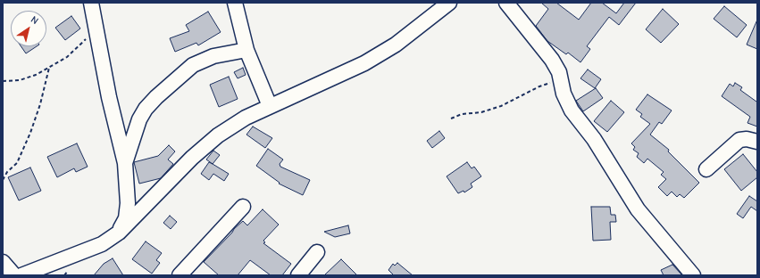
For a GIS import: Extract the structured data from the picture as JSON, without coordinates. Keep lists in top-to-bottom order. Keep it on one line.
{"north":"top right"}
